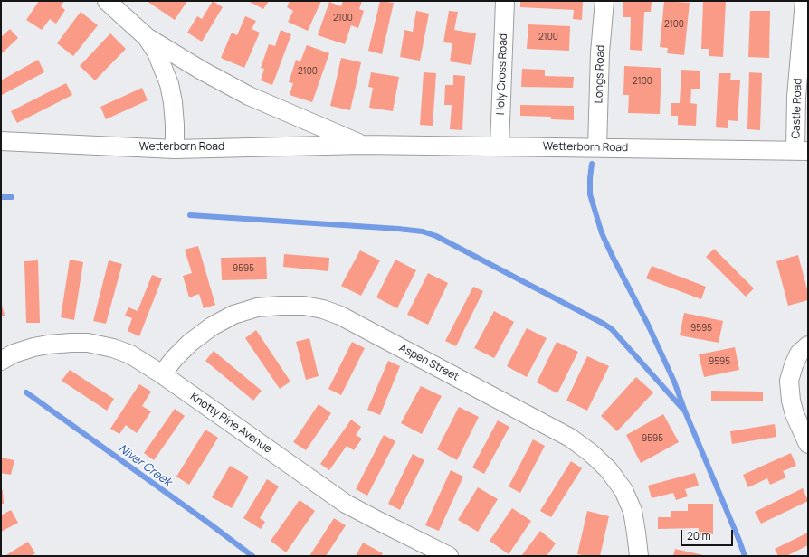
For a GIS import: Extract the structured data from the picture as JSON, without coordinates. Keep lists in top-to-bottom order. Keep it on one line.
{"streets":{"street":["Holy Cross Road","Longs Road","Castle Road","Wetterborn Road","Aspen Street","Knotty Pine Avenue"]},"crossings":[["Holy Cross Road","Wetterborn Road"],["Longs Road","Wetterborn Road"],["Castle Road","Wetterborn Road"],["Aspen Street","Knotty Pine Avenue"]],"water":["Niver Creek"],"house_numbers":["2100","2100","2100","2100","2100","9595","9595","9595","9595"],"scale_bar":"20 m"}
